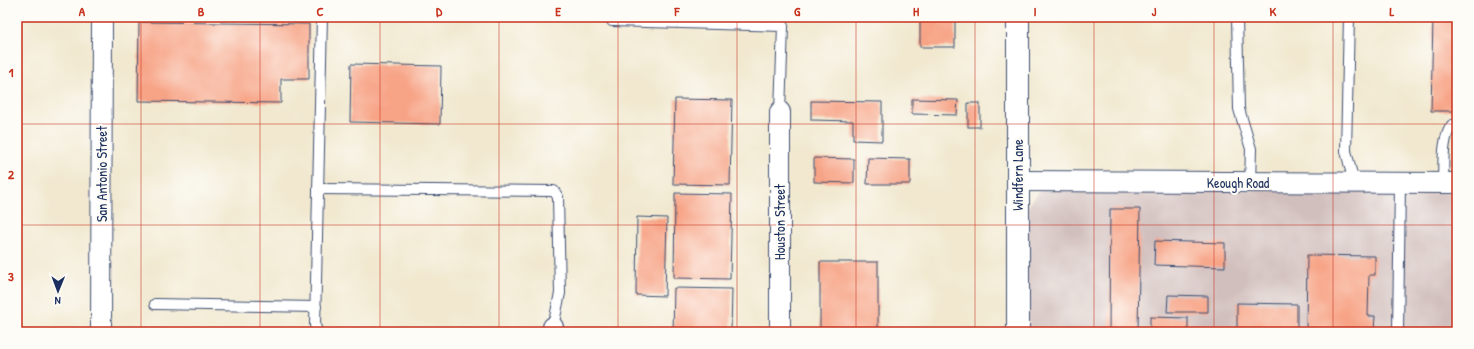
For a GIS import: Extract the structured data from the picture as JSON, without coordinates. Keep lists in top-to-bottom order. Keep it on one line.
{"streets":{"street":["San Antonio Street","Windfern Lane","Keough Road","Houston Street"]},"crossings":[["Windfern Lane","Keough Road"]],"north":"bottom","grid":{"columns":["A","B","C","D","E","F","G","H","I","J","K","L"],"rows":["1","2","3"]}}
